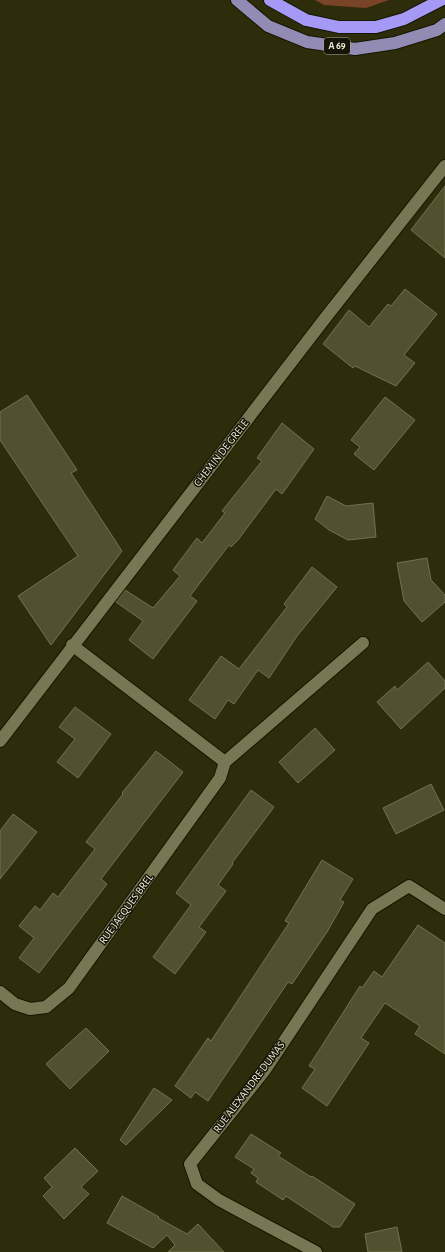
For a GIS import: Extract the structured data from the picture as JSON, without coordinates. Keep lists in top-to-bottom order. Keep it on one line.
{"streets":{"highway":["A 69"],"street":["CHEMIN DE GRELE","RUE JACQUES BREL","RUE ALEXANDRE DUMAS"]}}
